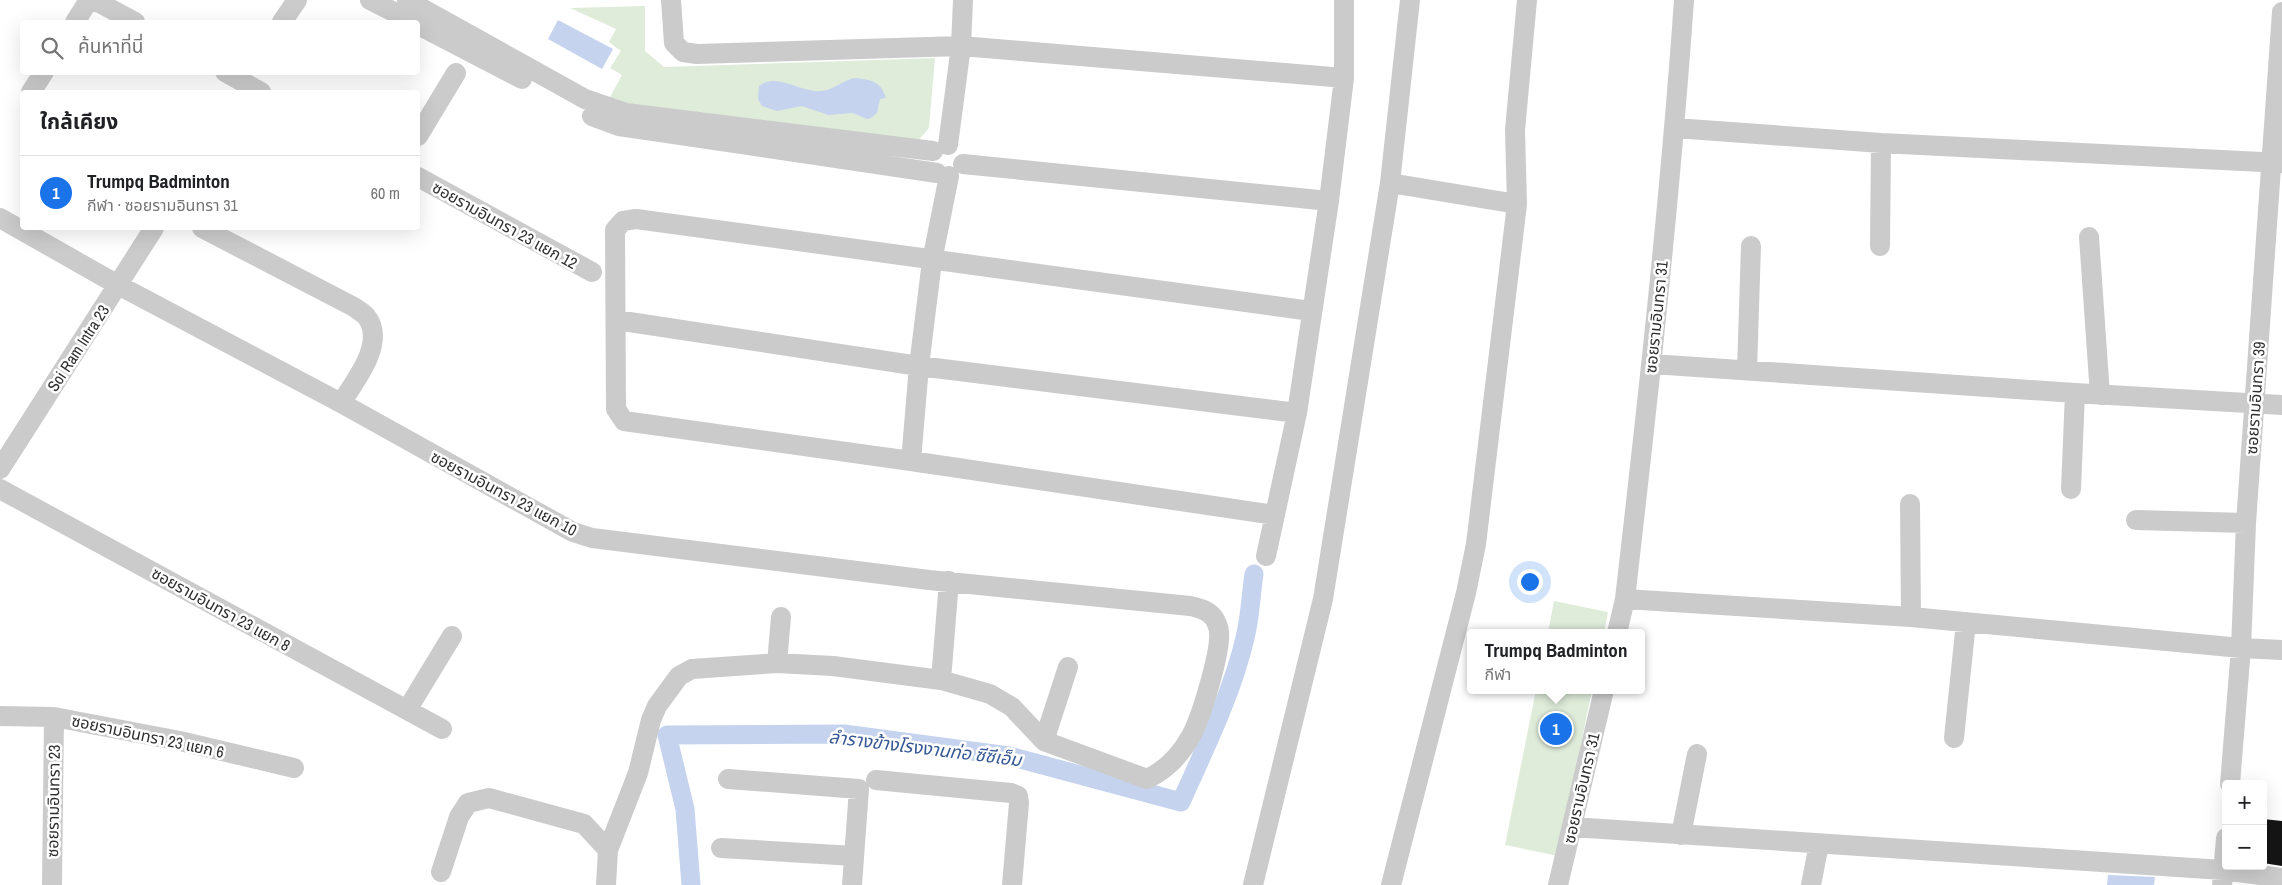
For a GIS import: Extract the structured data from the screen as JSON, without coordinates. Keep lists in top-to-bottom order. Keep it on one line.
{"streets":{"street":["ซอยรามอินทรา 23 แยก 12","ซอยรามอินทรา 31","Soi Ram Intra 23","ซอยรามอินทรา 39","ซอยรามอินทรา 23 แยก 10","ซอยรามอินทรา 23 แยก 8","ซอยรามอินทรา 23 แยก 6","ซอยรามอินทรา 23"]},"crossings":[["Soi Ram Intra 23","ซอยรามอินทรา 23 แยก 10"],["ซอยรามอินทรา 23 แยก 6","ซอยรามอินทรา 23"]],"water":["ลำรางข้างโรงงานท่อ ซีซีเอ็ม"],"page":{"search":"ค้นหาที่นี่","heading":"ใกล้เคียง","list":[{"mark":"1","name":"Trumpq Badminton","note":"กีฬา · ซอยรามอินทรา 31","value":"60 m"}],"popup":["Trumpq Badminton","กีฬา"],"pins":"1","map_buttons":["+","−"]}}
